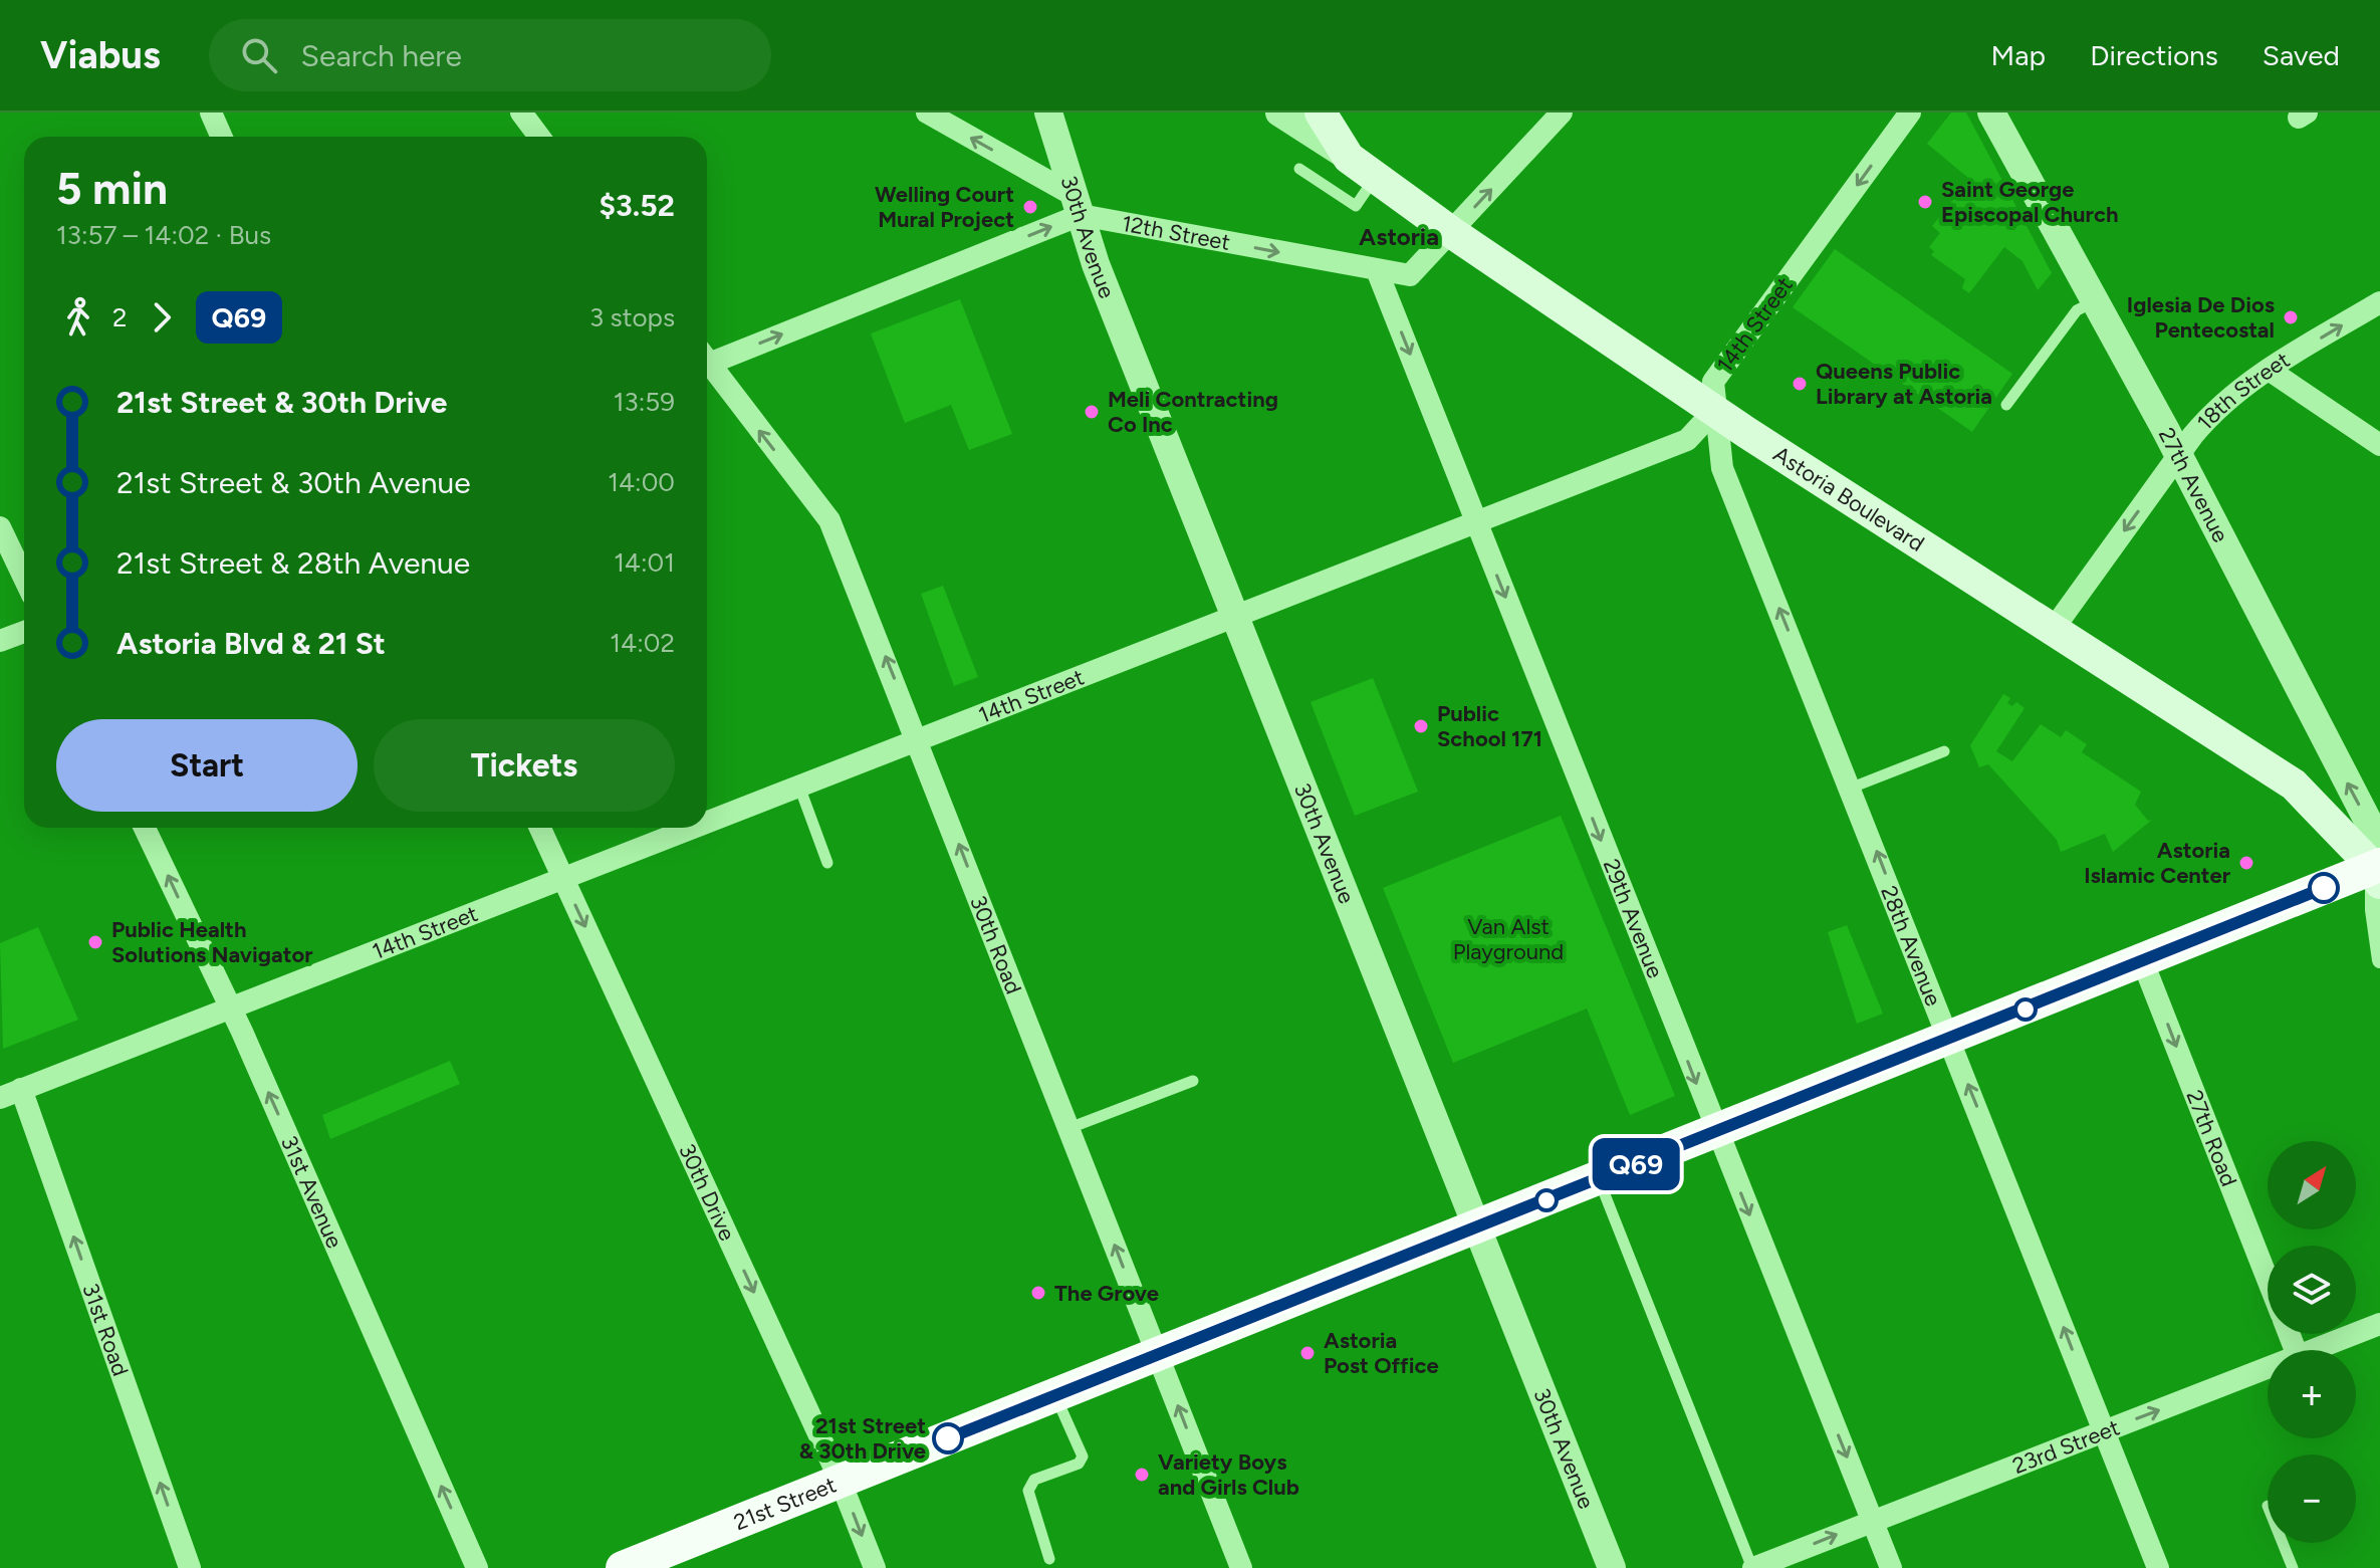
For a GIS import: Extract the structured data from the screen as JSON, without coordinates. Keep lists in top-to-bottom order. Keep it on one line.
{"streets":{"main road":["Astoria Boulevard","21st Street"],"street":["12th Street","30th Avenue","14th Street","18th Street","27th Avenue","29th Avenue","30th Road","28th Avenue","27th Road","31st Avenue","30th Drive","31st Road","23rd Street"]},"crossings":[["12th Street","30th Avenue"],["12th Street","Astoria Boulevard"],["12th Street","29th Avenue"],["30th Avenue","14th Street"],["30th Avenue","21st Street"],["14th Street","Astoria Boulevard"],["14th Street","29th Avenue"],["14th Street","30th Road"],["14th Street","28th Avenue"],["14th Street","31st Avenue"],["14th Street","30th Drive"],["14th Street","31st Road"],["18th Street","27th Avenue"],["18th Street","Astoria Boulevard"],["27th Avenue","Astoria Boulevard"],["27th Avenue","21st Street"],["Astoria Boulevard","28th Avenue"],["Astoria Boulevard","21st Street"],["29th Avenue","23rd Street"],["29th Avenue","21st Street"],["30th Road","21st Street"],["28th Avenue","23rd Street"],["28th Avenue","21st Street"],["27th Road","21st Street"],["30th Drive","21st Street"]],"one_way":["12th Street","27th Avenue","29th Avenue","30th Road","28th Avenue","27th Road","31st Avenue","30th Drive","31st Road","23rd Street"],"districts":["Astoria"],"parks":["Van Alst Playground"],"places":["Saint George Episcopal Church","Welling Court Mural Project","Iglesia De Dios Pentecostal","Queens Public Library at Astoria","Meli Contracting Co Inc","Public School 171","Astoria Islamic Center","Public Health Solutions Navigator","The Grove","Astoria Post Office","21st Street & 30th Drive","Variety Boys and Girls Club"],"lines":["bus line Q69"],"north":"top right","page":{"header":"Viabus","search":"Search here","nav":["Map","Directions","Saved"],"on_map":"Q69","heading":["5 min","13:57 – 14:02 · Bus","$3.52"],"legs":["2","Q69","3 stops"],"list":[{"name":"21st Street & 30th Drive","value":"13:59"},{"name":"21st Street & 30th Avenue","value":"14:00"},{"name":"21st Street & 28th Avenue","value":"14:01"},{"name":"Astoria Blvd & 21 St","value":"14:02"}],"buttons":["Start","Tickets"],"map_buttons":["+","−"]}}
